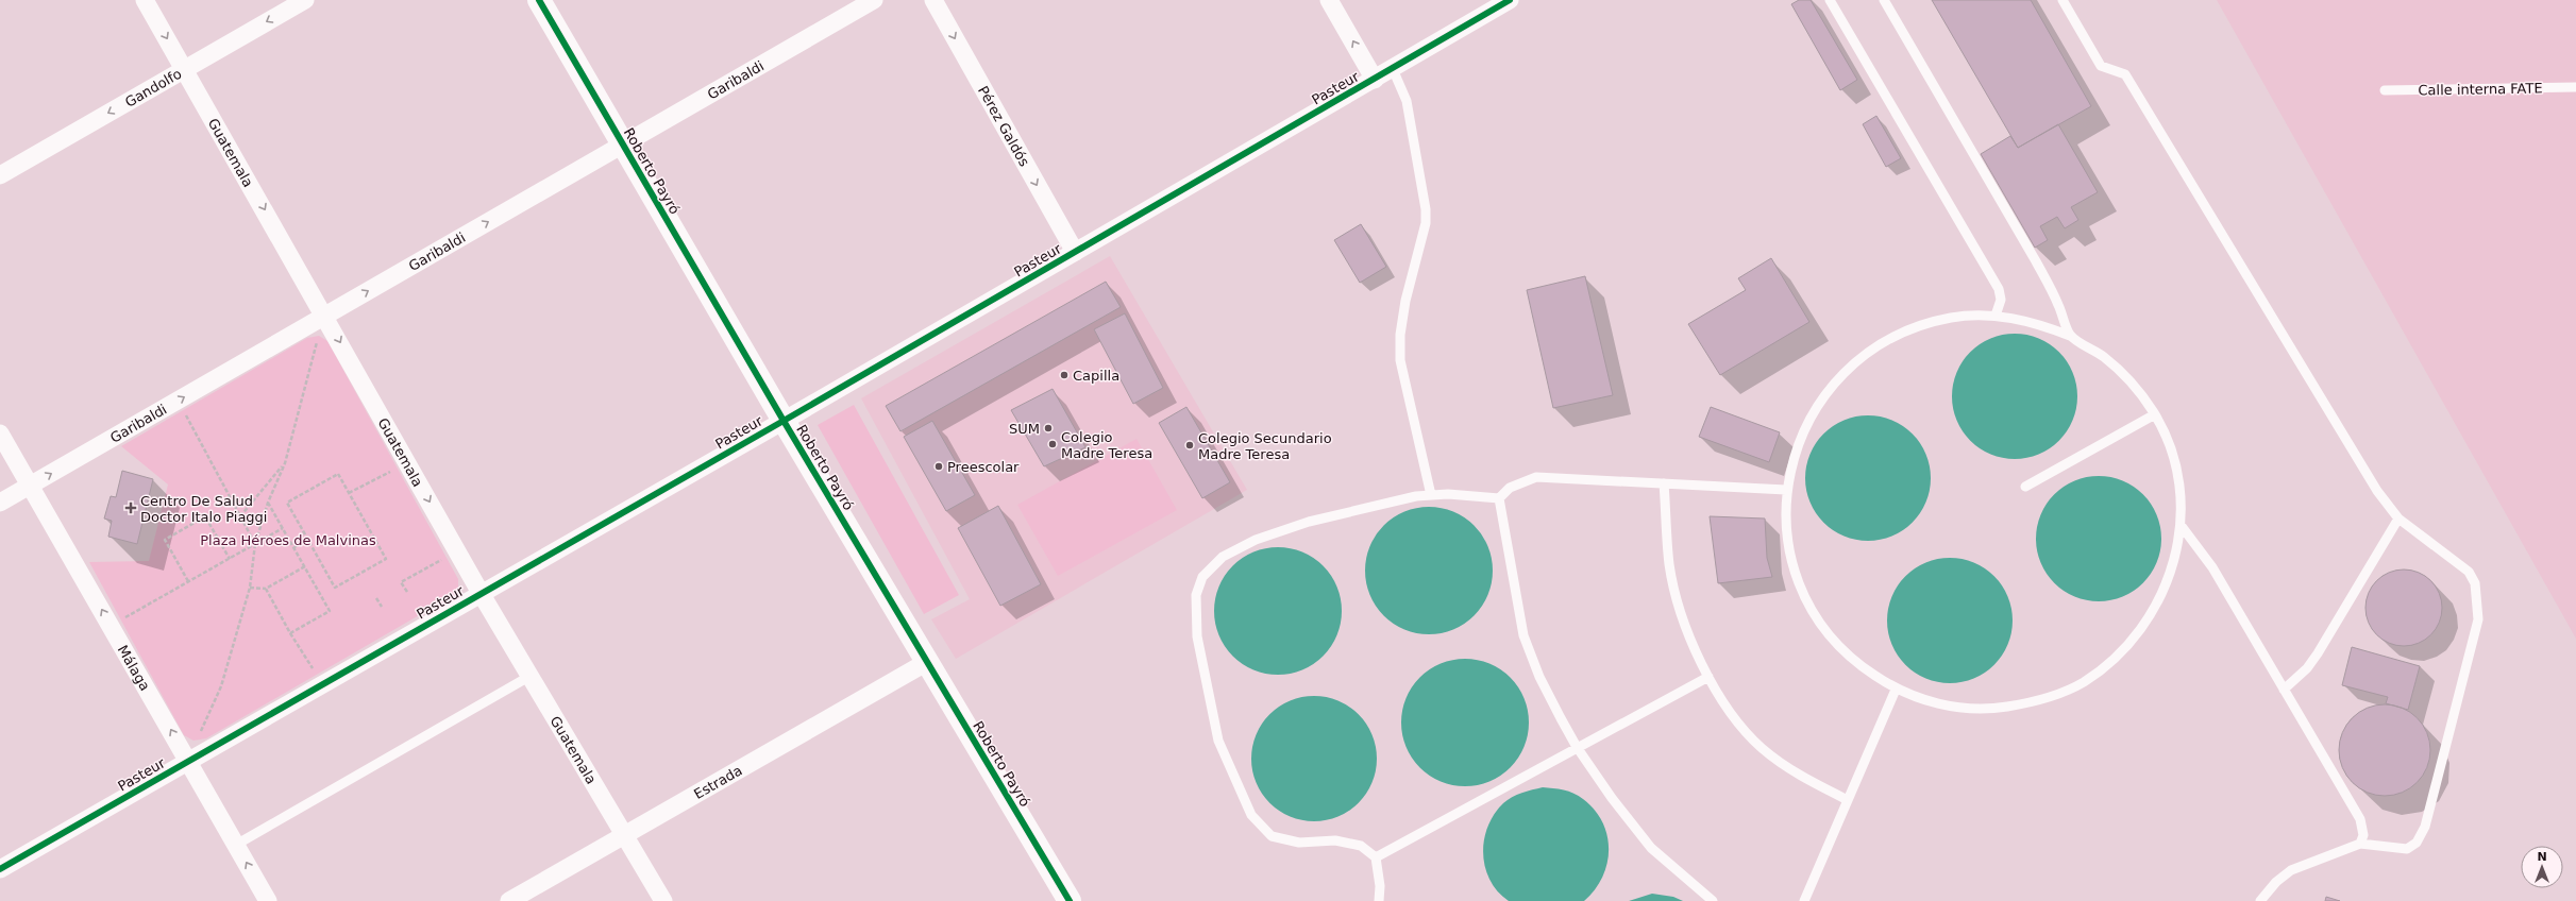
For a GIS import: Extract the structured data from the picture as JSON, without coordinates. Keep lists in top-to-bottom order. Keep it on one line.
{"streets":{"street":["Garibaldi","Gandolfo","Pasteur","Pérez Galdós","Guatemala","Roberto Payró","Málaga","Estrada"],"lane":["Calle interna FATE"]},"crossings":[["Garibaldi","Guatemala"],["Garibaldi","Roberto Payró"],["Garibaldi","Málaga"],["Gandolfo","Guatemala"],["Pasteur","Pérez Galdós"],["Pasteur","Guatemala"],["Pasteur","Roberto Payró"],["Pasteur","Málaga"],["Guatemala","Estrada"],["Roberto Payró","Estrada"]],"one_way":["Garibaldi","Gandolfo","Pérez Galdós","Guatemala","Málaga"],"parks":["Plaza Héroes de Malvinas"],"places":{"other":["Capilla","SUM","Colegio Madre Teresa","Colegio Secundario Madre Teresa","Preescolar"],"health":["Centro De Salud Doctor Italo Piaggi"]},"north":"top"}
